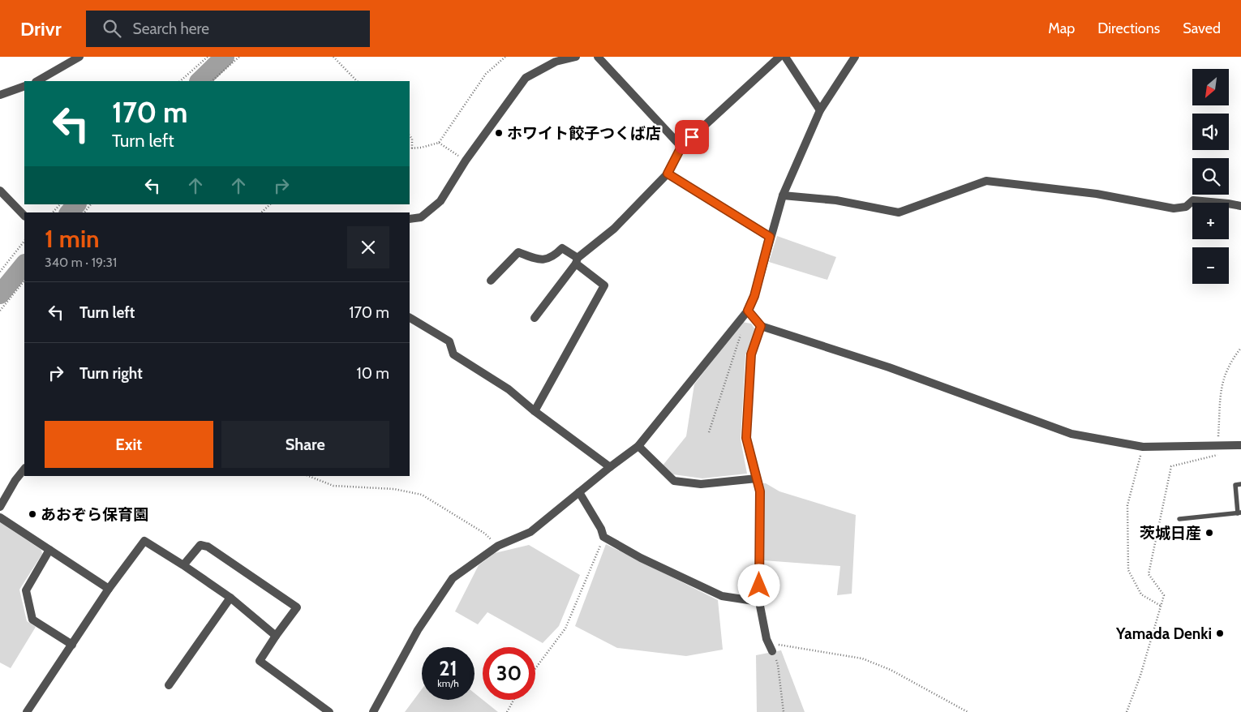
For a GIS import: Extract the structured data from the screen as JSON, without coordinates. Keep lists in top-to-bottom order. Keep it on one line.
{"places":["ホワイト餃子つくば店","あおぞら保育園","茨城日産","Yamada Denki"],"north":"bottom left","page":{"header":"Drivr","search":"Search here","nav":["Map","Directions","Saved"],"map_buttons":["+","−"],"turn":["170 m","Turn left"],"heading":["1 min","340 m · 19:31"],"list":[{"name":"Turn left","value":"170 m"},{"name":"Turn right","value":"10 m"}],"buttons":["Exit","Share"],"speed":"21 km/h","limit":"30"}}
